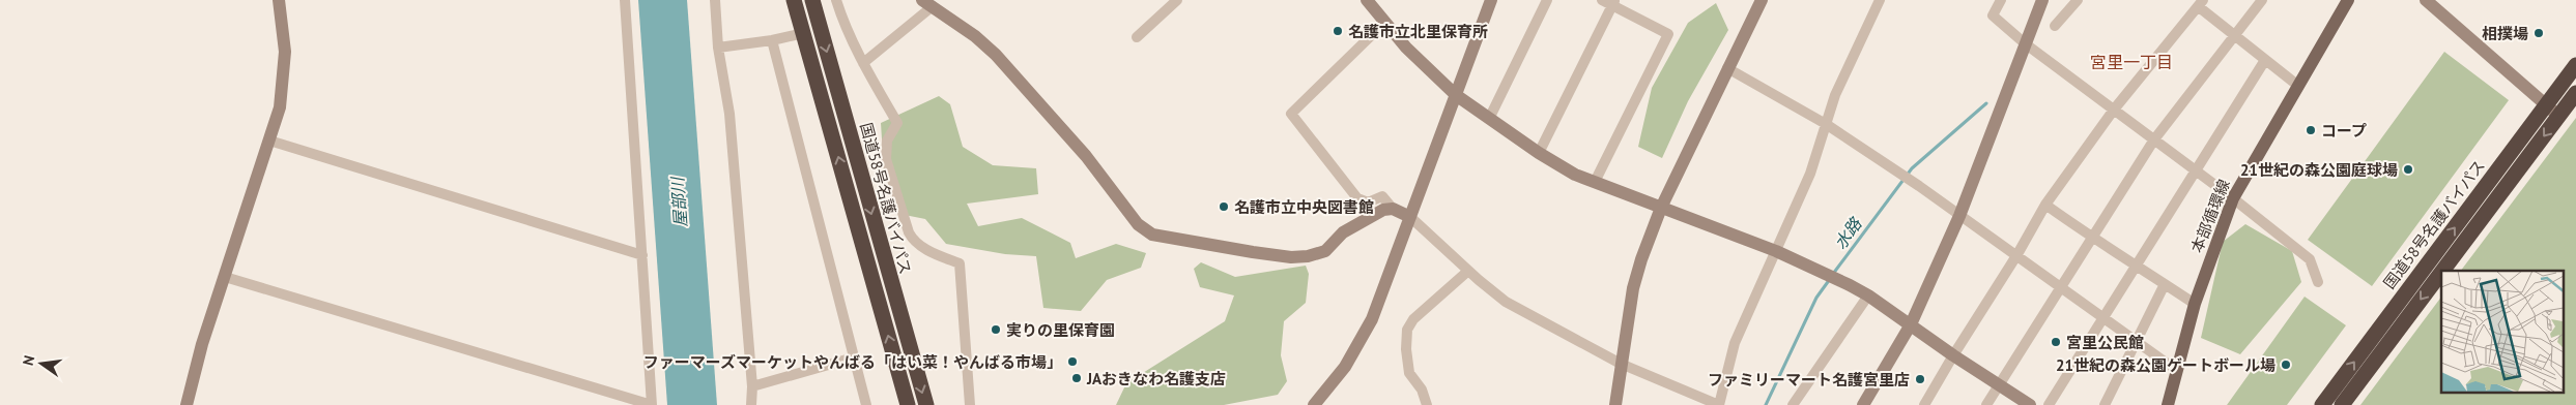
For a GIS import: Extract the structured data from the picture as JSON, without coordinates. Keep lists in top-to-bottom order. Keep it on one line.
{"streets":{"highway":["国道58号名護バイパス"],"main road":["本部循環線"]},"districts":["宮里一丁目"],"water":["屋部川","水路"],"places":["名護市立北里保育所","相撲場","コープ","21世紀の森公園庭球場","名護市立中央図書館","実りの里保育園","宮里公民館","ファーマーズマーケットやんばる「はい菜！やんばる市場」","21世紀の森公園ゲートボール場","JAおきなわ名護支店","ファミリーマート名護宮里店"],"north":"left"}
